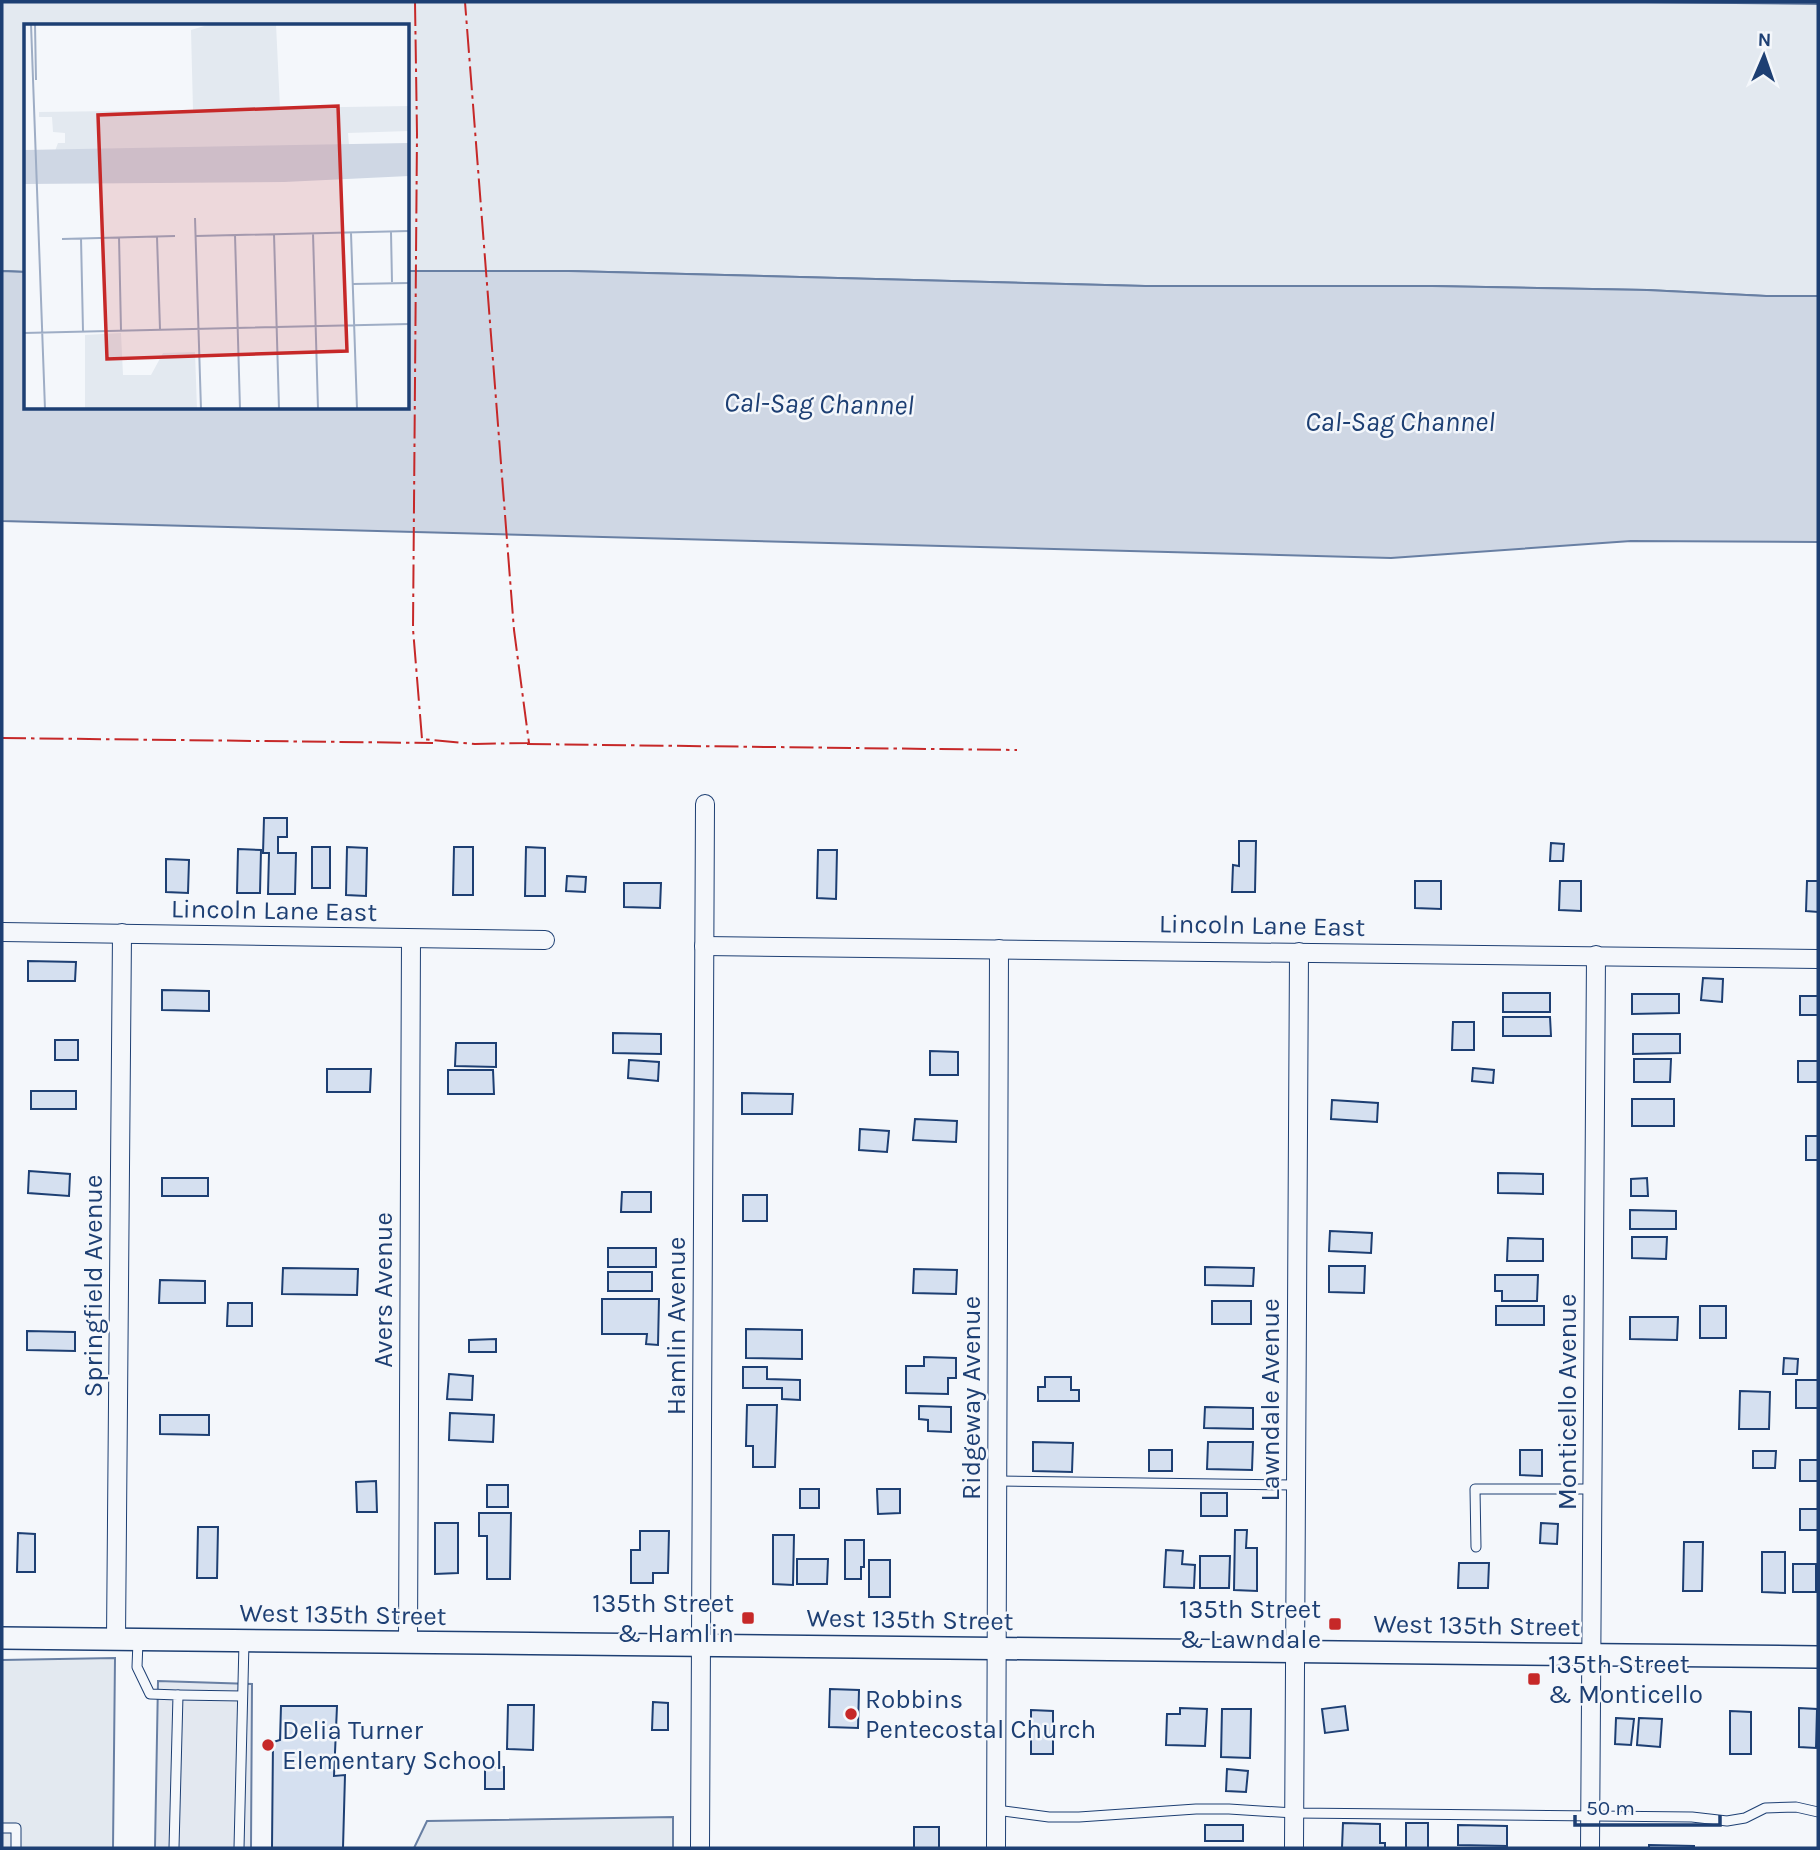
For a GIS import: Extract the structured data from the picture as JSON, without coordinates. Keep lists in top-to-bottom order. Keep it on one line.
{"streets":{"street":["Lincoln Lane East","Springfield Avenue","Avers Avenue","Hamlin Avenue","Ridgeway Avenue","Lawndale Avenue","Monticello Avenue","West 135th Street"]},"crossings":[["Lincoln Lane East","Springfield Avenue"],["Lincoln Lane East","Avers Avenue"],["Lincoln Lane East","Hamlin Avenue"],["Lincoln Lane East","Ridgeway Avenue"],["Lincoln Lane East","Lawndale Avenue"],["Lincoln Lane East","Monticello Avenue"],["Springfield Avenue","West 135th Street"],["Avers Avenue","West 135th Street"],["Hamlin Avenue","West 135th Street"],["Ridgeway Avenue","West 135th Street"],["Lawndale Avenue","West 135th Street"],["Monticello Avenue","West 135th Street"]],"water":["Cal-Sag Channel"],"places":{"transit":["135th Street & Hamlin","135th Street & Lawndale","135th Street & Monticello"],"other":["Robbins Pentecostal Church","Delia Turner Elementary School"]},"scale_bar":"50 m","north":"top"}
